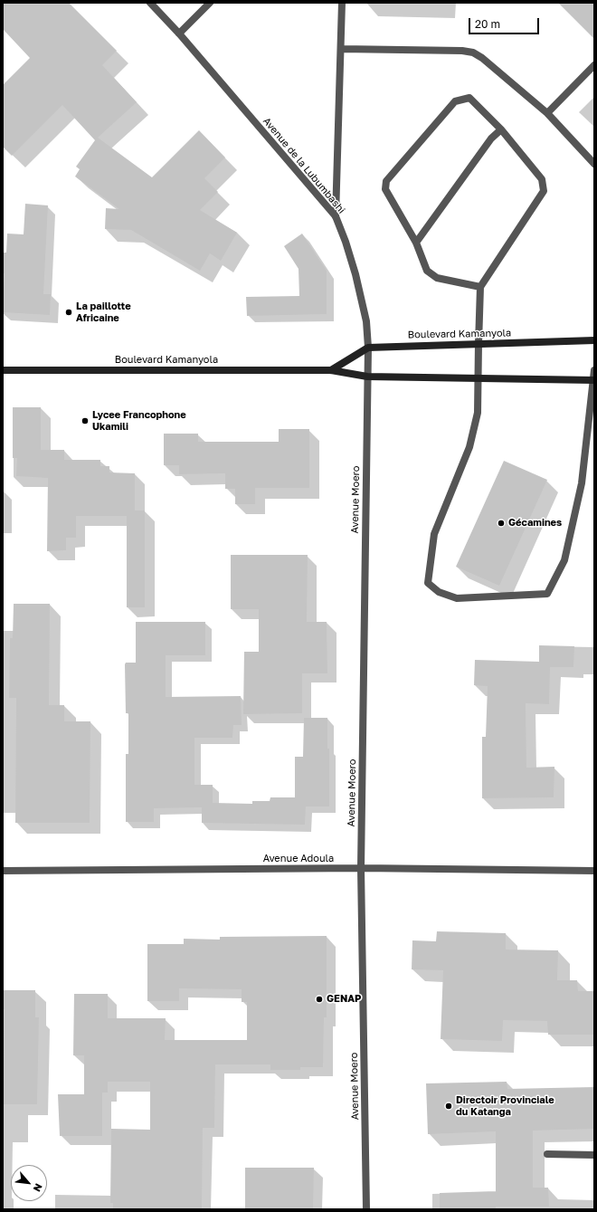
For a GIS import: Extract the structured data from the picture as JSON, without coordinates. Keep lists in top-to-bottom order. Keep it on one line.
{"streets":{"main road":["Boulevard Kamanyola"],"street":["Avenue de la Lubumbashi","Avenue Moero","Avenue Adoula"]},"crossings":[["Avenue de la Lubumbashi","Boulevard Kamanyola"],["Avenue de la Lubumbashi","Avenue Moero"],["Boulevard Kamanyola","Avenue Moero"],["Avenue Moero","Avenue Adoula"]],"places":["La paillotte Africaine","Lycee Francophone Ukamili","Gécamines","GENAP","Directoir Provinciale du Katanga"],"scale_bar":"20 m","north":"bottom right"}
